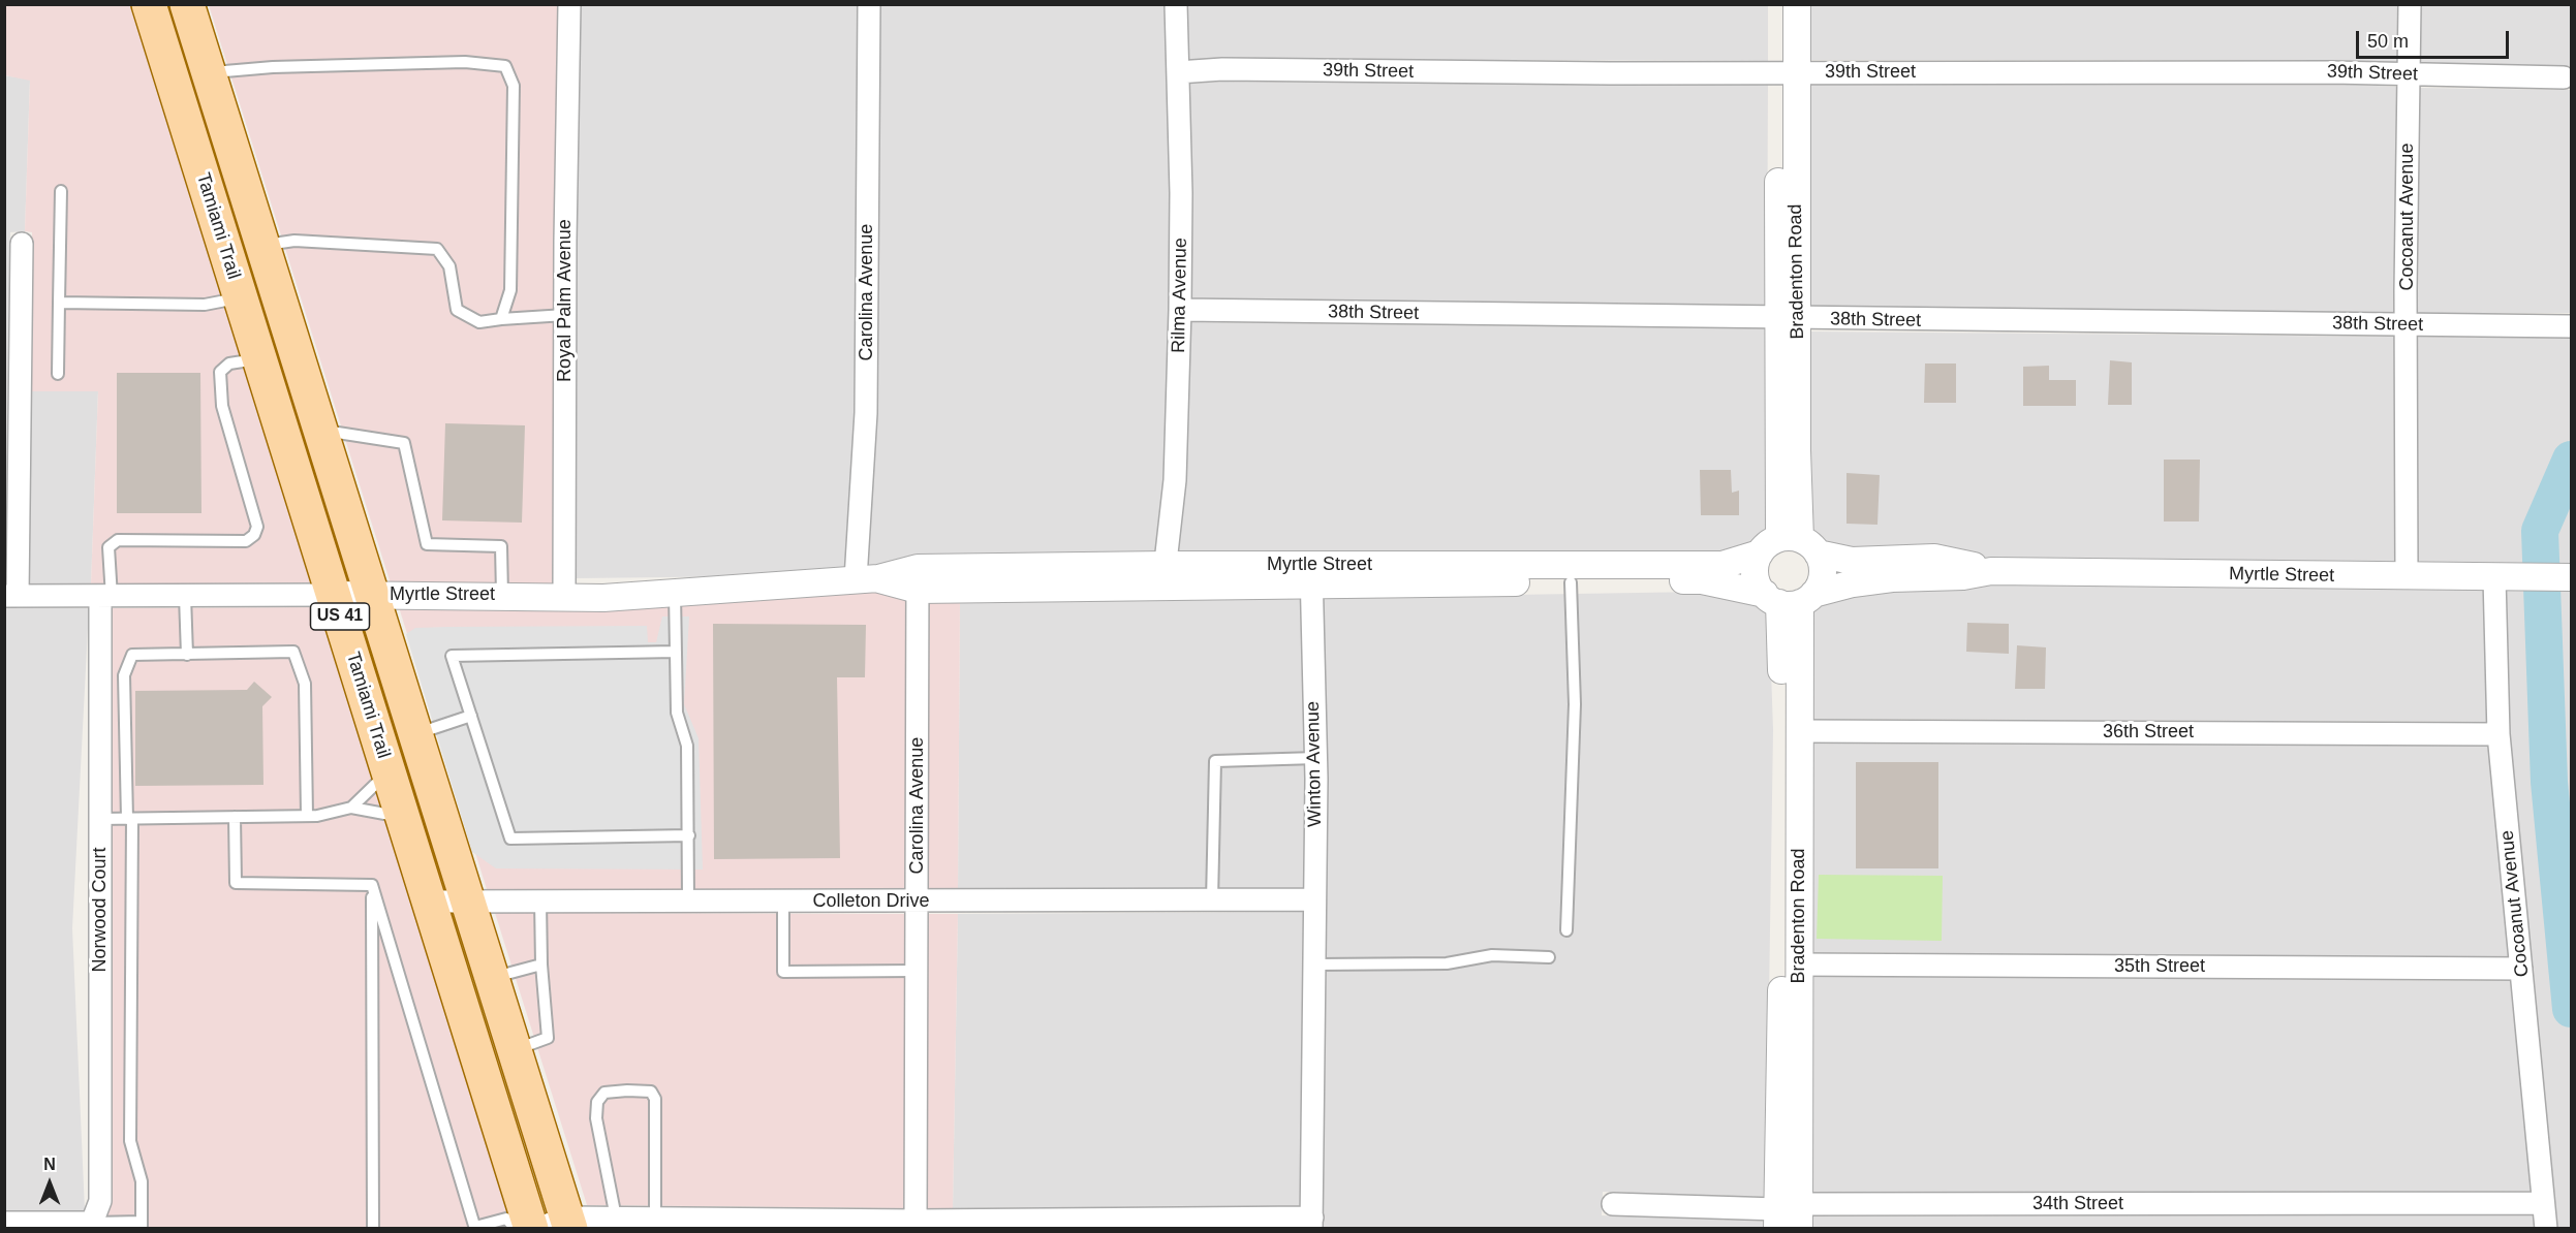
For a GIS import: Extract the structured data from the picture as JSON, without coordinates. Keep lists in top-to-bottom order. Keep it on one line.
{"streets":{"main road":["Tamiami Trail","US 41"],"street":["39th Street","Cocoanut Avenue","Bradenton Road","Carolina Avenue","Rilma Avenue","Royal Palm Avenue","38th Street","Myrtle Street","36th Street","Winton Avenue","Colleton Drive","Norwood Court","35th Street","34th Street"]},"crossings":[["39th Street","Cocoanut Avenue"],["39th Street","Bradenton Road"],["39th Street","Rilma Avenue"],["Cocoanut Avenue","38th Street"],["Cocoanut Avenue","Myrtle Street"],["Cocoanut Avenue","36th Street"],["Cocoanut Avenue","35th Street"],["Cocoanut Avenue","34th Street"],["Tamiami Trail","Myrtle Street"],["Tamiami Trail","Colleton Drive"],["Bradenton Road","38th Street"],["Bradenton Road","Myrtle Street"],["Bradenton Road","36th Street"],["Bradenton Road","35th Street"],["Bradenton Road","34th Street"],["Carolina Avenue","Myrtle Street"],["Carolina Avenue","Colleton Drive"],["Rilma Avenue","38th Street"],["Rilma Avenue","Myrtle Street"],["Royal Palm Avenue","Myrtle Street"],["Myrtle Street","Winton Avenue"],["Myrtle Street","Norwood Court"],["Winton Avenue","Colleton Drive"]],"scale_bar":"50 m","north":"top"}
